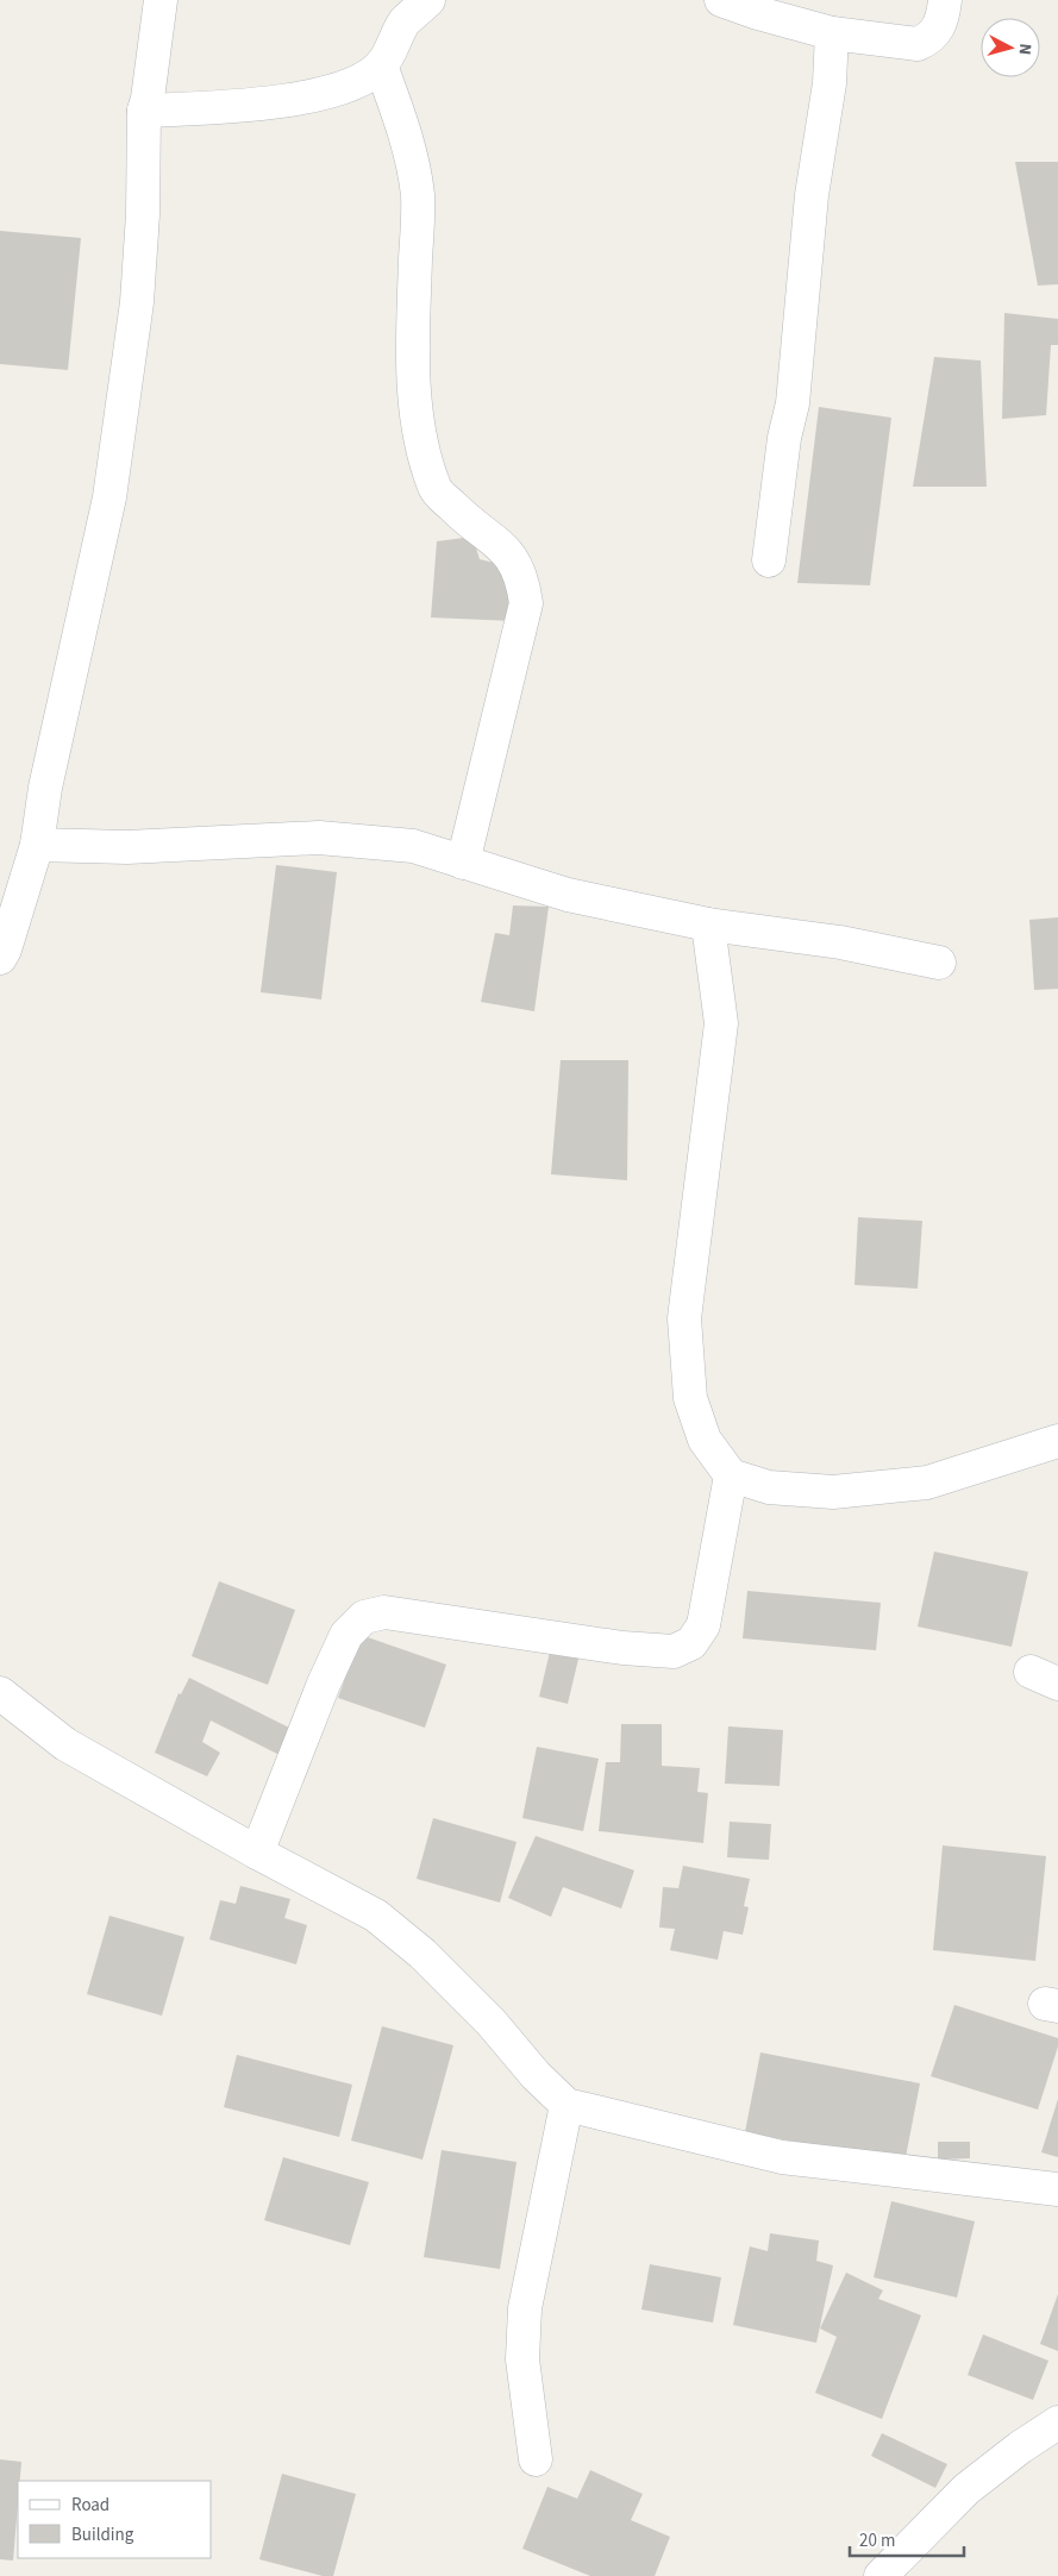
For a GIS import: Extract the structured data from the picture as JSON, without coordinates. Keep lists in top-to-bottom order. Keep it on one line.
{"legend":["Road","Building"],"scale_bar":"20 m","north":"right"}
